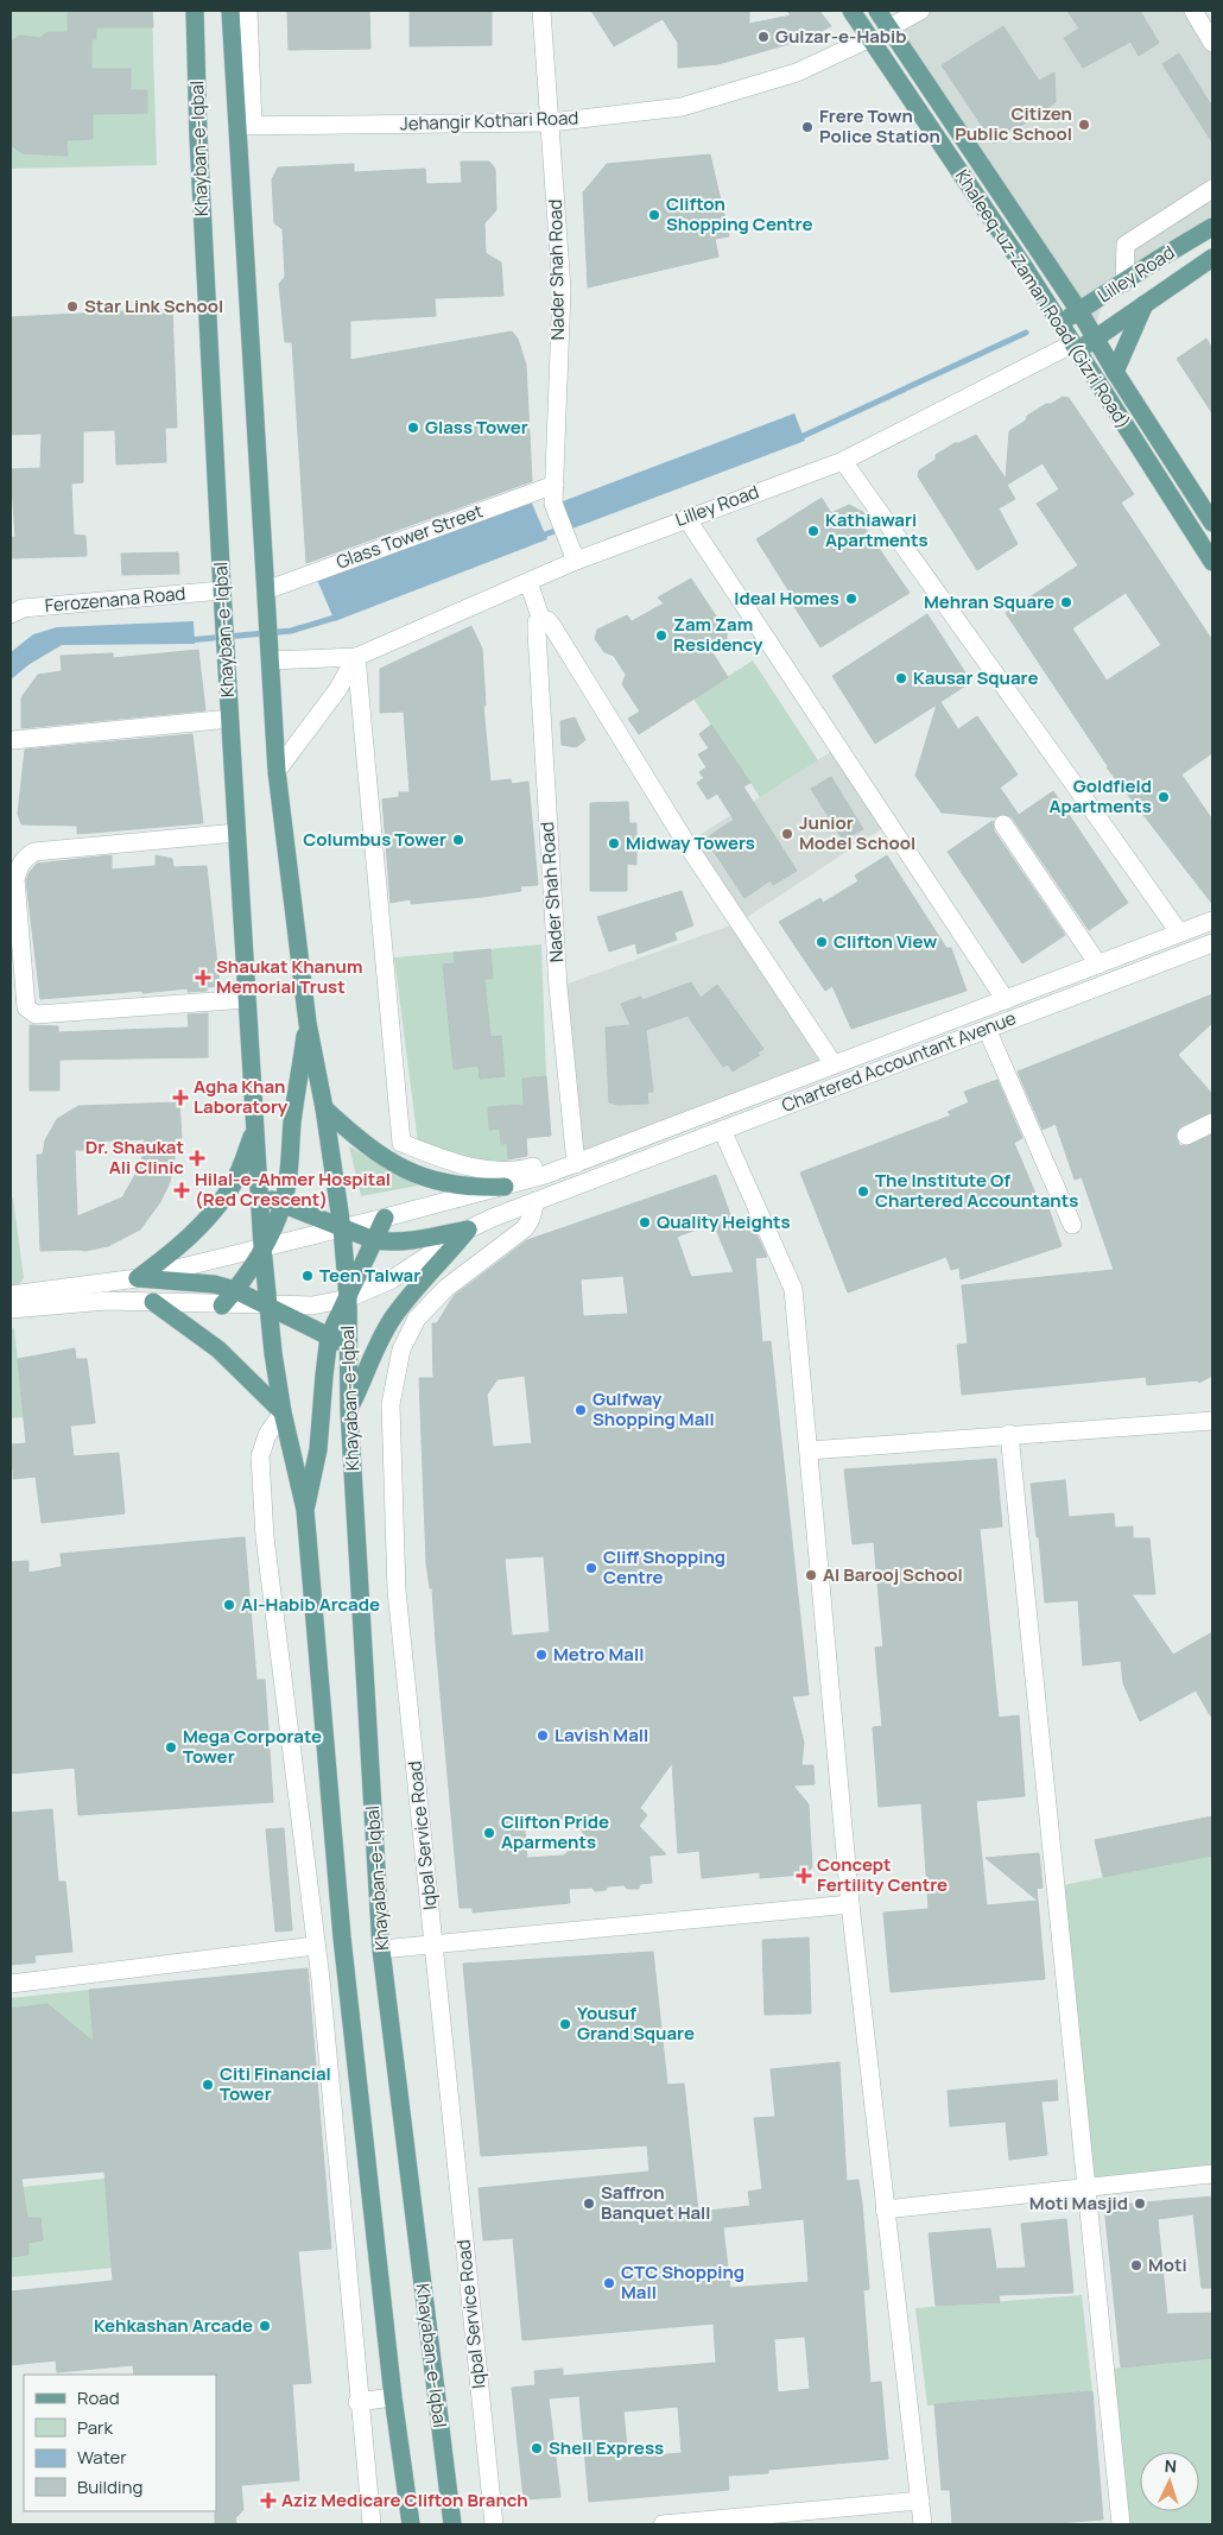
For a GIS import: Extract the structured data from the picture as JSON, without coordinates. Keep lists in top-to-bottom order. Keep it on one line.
{"streets":{"main road":["Khayban-e-Iqbal","Lilley Road","Khaleeq-uz-Zaman Road (Gizri Road)","Khayaban-e-Iqbal"],"street":["Jehangir Kothari Road","Nader Shah Road","Glass Tower Street","Ferozenana Road","Chartered Accountant Avenue","Iqbal Service Road"]},"crossings":[["Jehangir Kothari Road","Khayban-e-Iqbal"],["Jehangir Kothari Road","Nader Shah Road"],["Jehangir Kothari Road","Khaleeq-uz-Zaman Road (Gizri Road)"],["Khayban-e-Iqbal","Lilley Road"],["Khayban-e-Iqbal","Glass Tower Street"],["Khayban-e-Iqbal","Ferozenana Road"],["Khayban-e-Iqbal","Khayaban-e-Iqbal"],["Nader Shah Road","Lilley Road"],["Nader Shah Road","Glass Tower Street"],["Nader Shah Road","Chartered Accountant Avenue"],["Lilley Road","Khaleeq-uz-Zaman Road (Gizri Road)"],["Chartered Accountant Avenue","Khayaban-e-Iqbal"],["Chartered Accountant Avenue","Iqbal Service Road"]],"places":{"other":["Gulzar-e-Habib","Citizen Public School","Frere Town Police Station","Clifton Shopping Centre","Star Link School","Glass Tower","Kathiawari Apartments","Ideal Homes","Mehran Square","Zam Zam Residency","Kausar Square","Goldfield Apartments","Junior Model School","Columbus Tower","Midway Towers","Clifton View","The Institute Of Chartered Accountants","Quality Heights","Teen Talwar","Gulfway Shopping Mall","Cliff Shopping Centre","Al Barooj School","Al-Habib Arcade","Metro Mall","Lavish Mall","Mega Corporate Tower","Clifton Pride Aparments","Yousuf Grand Square","Citi Financial Tower","Saffron Banquet Hall","Moti Masjid","Moti","CTC Shopping Mall","Kehkashan Arcade","Shell Express"],"health":["Shaukat Khanum Memorial Trust","Agha Khan Laboratory","Dr. Shaukat Ali Clinic","Hilal-e-Ahmer Hospital (Red Crescent)","Concept Fertility Centre","Aziz Medicare Clifton Branch"]},"legend":["Road","Park","Water","Building"],"north":"top"}
